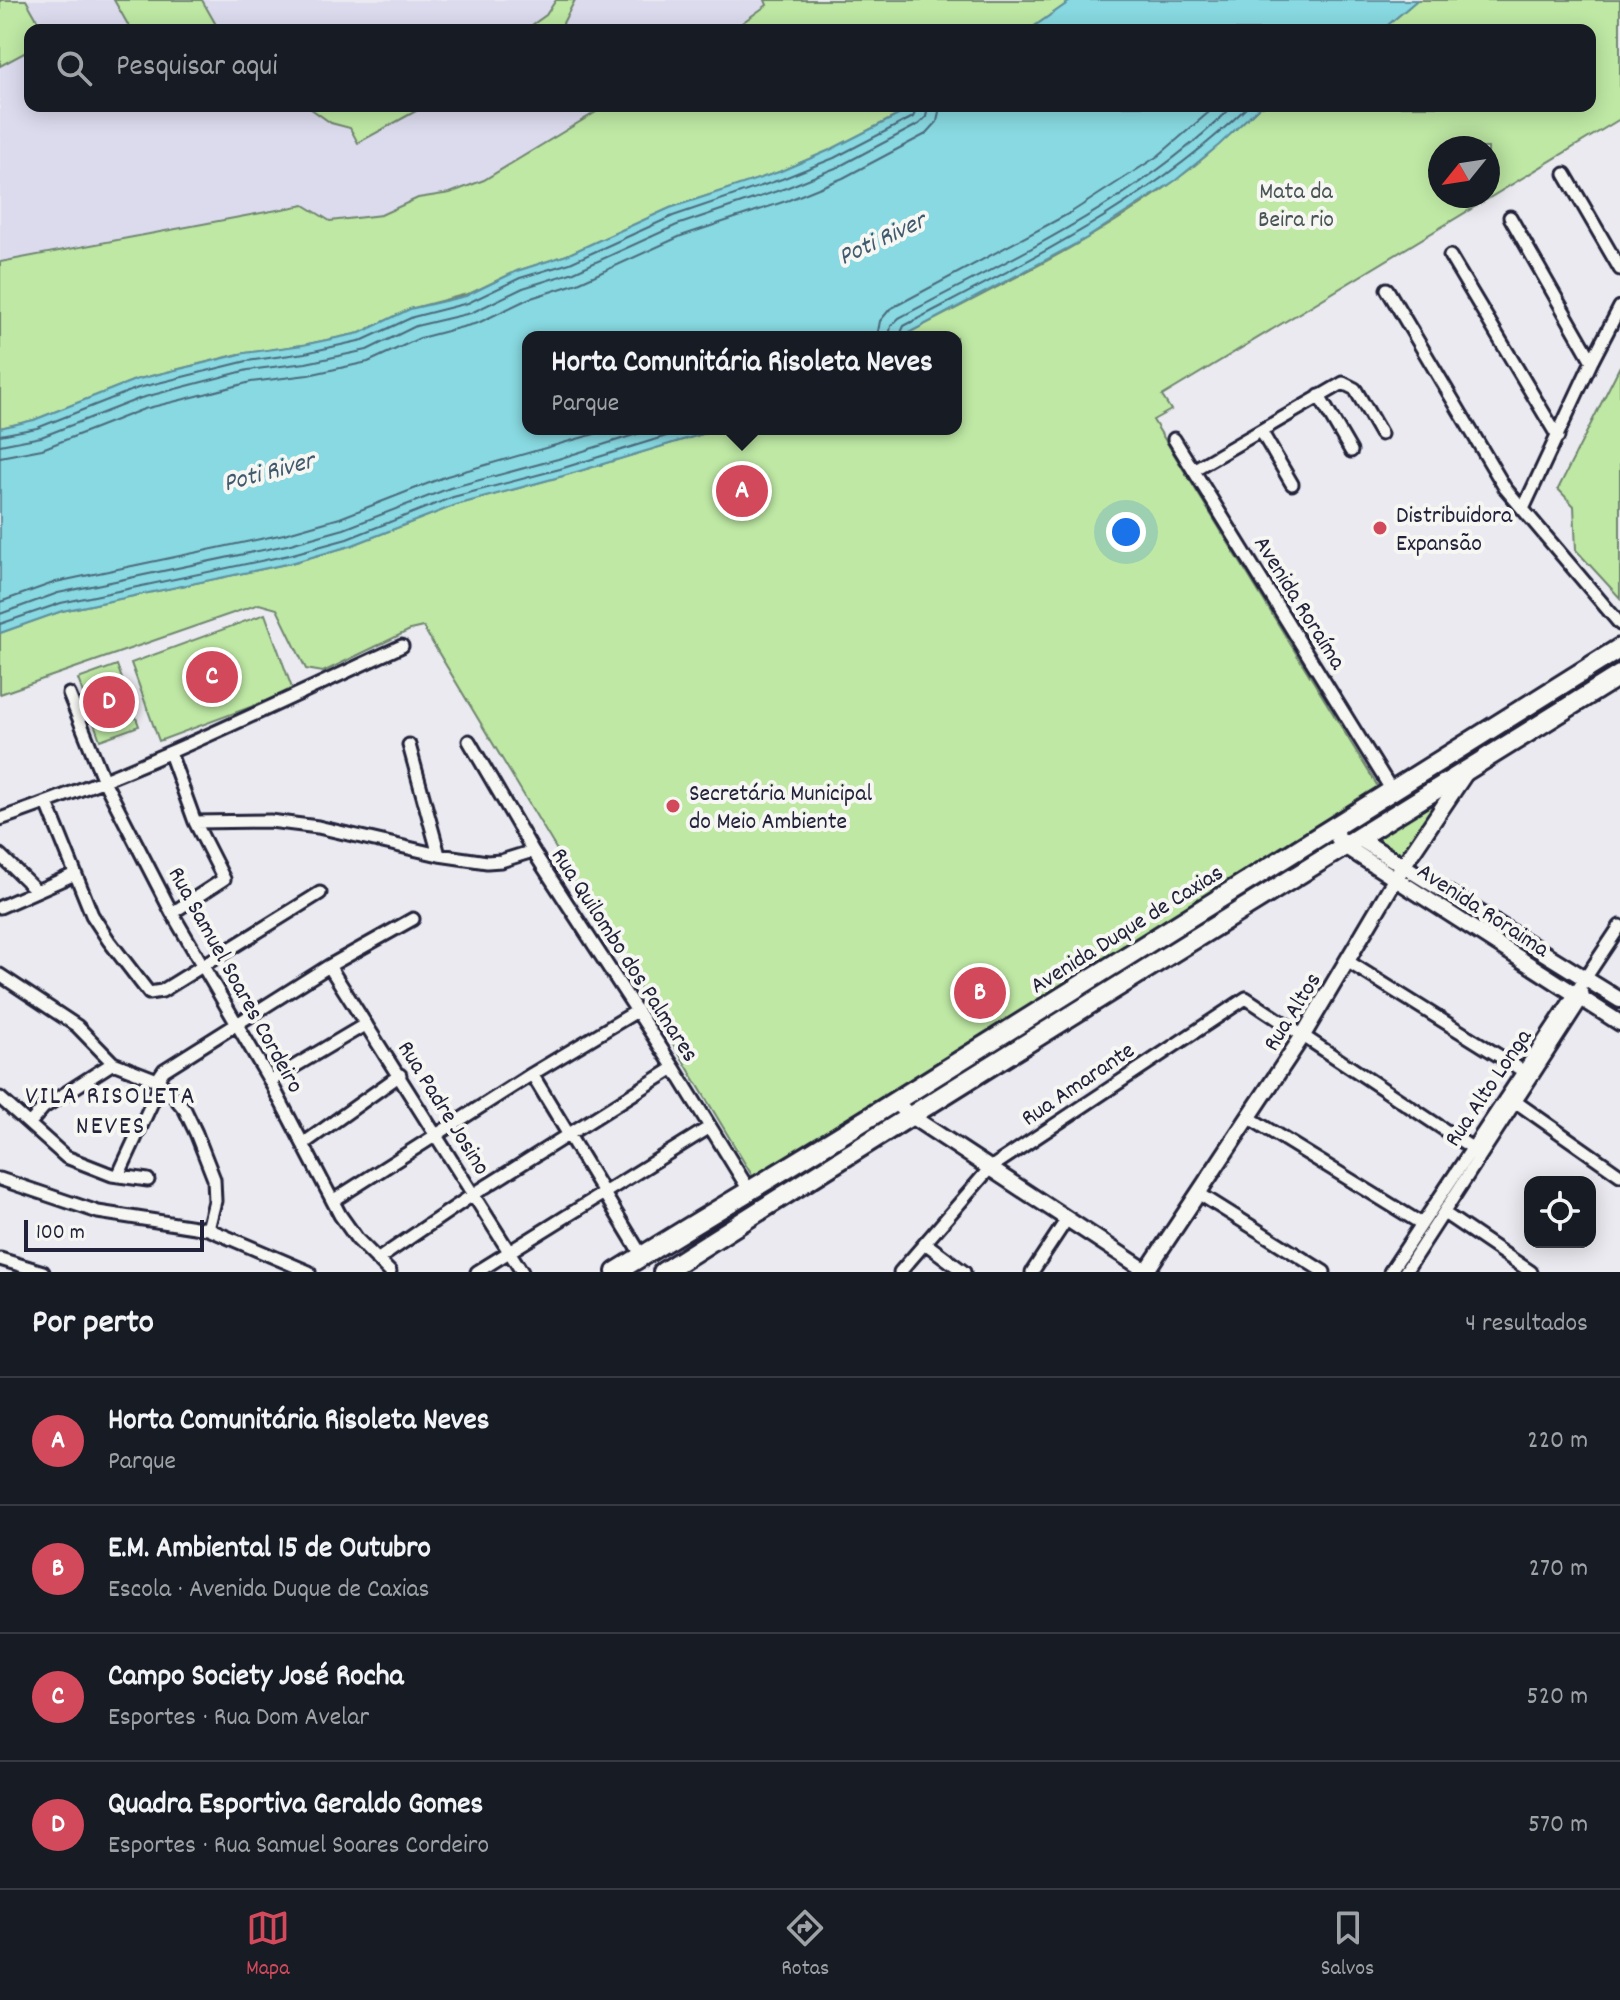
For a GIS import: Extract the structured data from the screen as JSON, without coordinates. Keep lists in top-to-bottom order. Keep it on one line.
{"streets":{"main road":["Avenida Duque de Caxias"],"street":["Avenida Roraíma","Avenida Roraima","Rua Quilombo dos Palmares","Rua Samuel Soares Cordeiro","Rua Altos","Rua Amarante","Rua Alto Longa","Rua Padre Josino"]},"crossings":[["Avenida Roraíma","Avenida Duque de Caxias"],["Avenida Roraima","Avenida Duque de Caxias"],["Avenida Roraima","Rua Altos"],["Avenida Roraima","Rua Alto Longa"],["Avenida Duque de Caxias","Rua Quilombo dos Palmares"],["Avenida Duque de Caxias","Rua Altos"],["Rua Altos","Rua Amarante"]],"districts":["VILA RISOLETA NEVES"],"water":["Poti River"],"parks":["Mata da Beira rio"],"places":["Distribuidora Expansão","Secretária Municipal do Meio Ambiente"],"scale_bar":"100 m","north":"bottom left","page":{"search":"Pesquisar aqui","popup":["Horta Comunitária Risoleta Neves","Parque"],"pins":["A","C","D","B"],"scale":"100 m","heading":["Por perto","4 resultados"],"list":[{"mark":"A","name":"Horta Comunitária Risoleta Neves","note":"Parque","value":"220 m"},{"mark":"B","name":"E.M. Ambiental 15 de Outubro","note":"Escola · Avenida Duque de Caxias","value":"270 m"},{"mark":"C","name":"Campo Society José Rocha","note":"Esportes · Rua Dom Avelar","value":"520 m"},{"mark":"D","name":"Quadra Esportiva Geraldo Gomes","note":"Esportes · Rua Samuel Soares Cordeiro","value":"570 m"}],"nav":["Mapa","Rotas","Salvos"]}}
